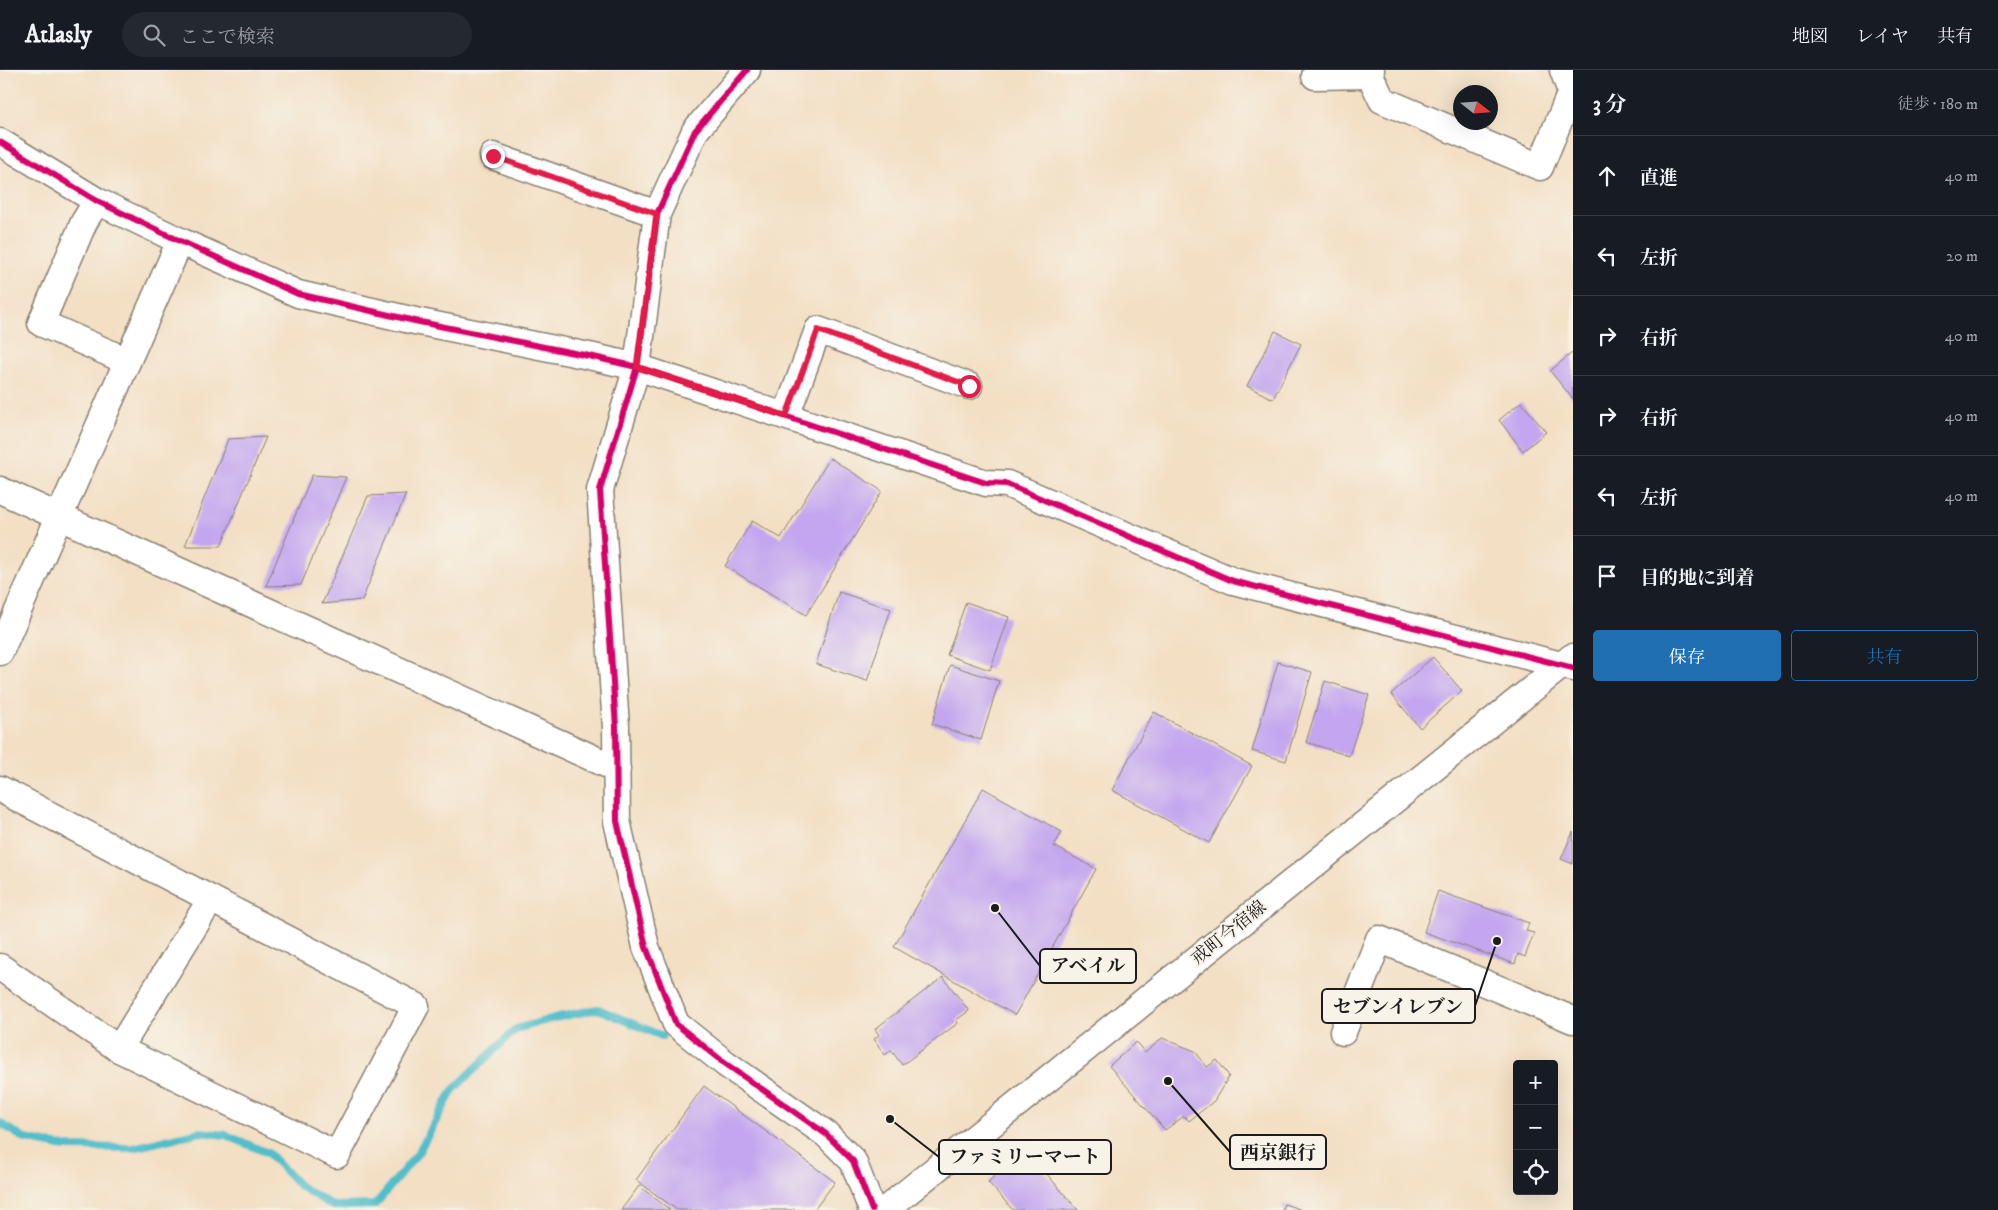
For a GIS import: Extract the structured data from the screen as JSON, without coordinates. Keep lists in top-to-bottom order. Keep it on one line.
{"streets":{"street":["戒町今宿線"]},"places":["アベイル","セブンイレブン","西京銀行","ファミリーマート"],"north":"right","page":{"header":"Atlasly","search":"ここで検索","nav":["地図","レイヤ","共有"],"heading":["3 分","徒歩 · 180 m"],"list":[["直進","40 m"],["左折","20 m"],["右折","40 m"],["右折","40 m"],["左折","40 m"],"目的地に到着"],"buttons":["保存","共有"],"map_buttons":["+","−"]}}
